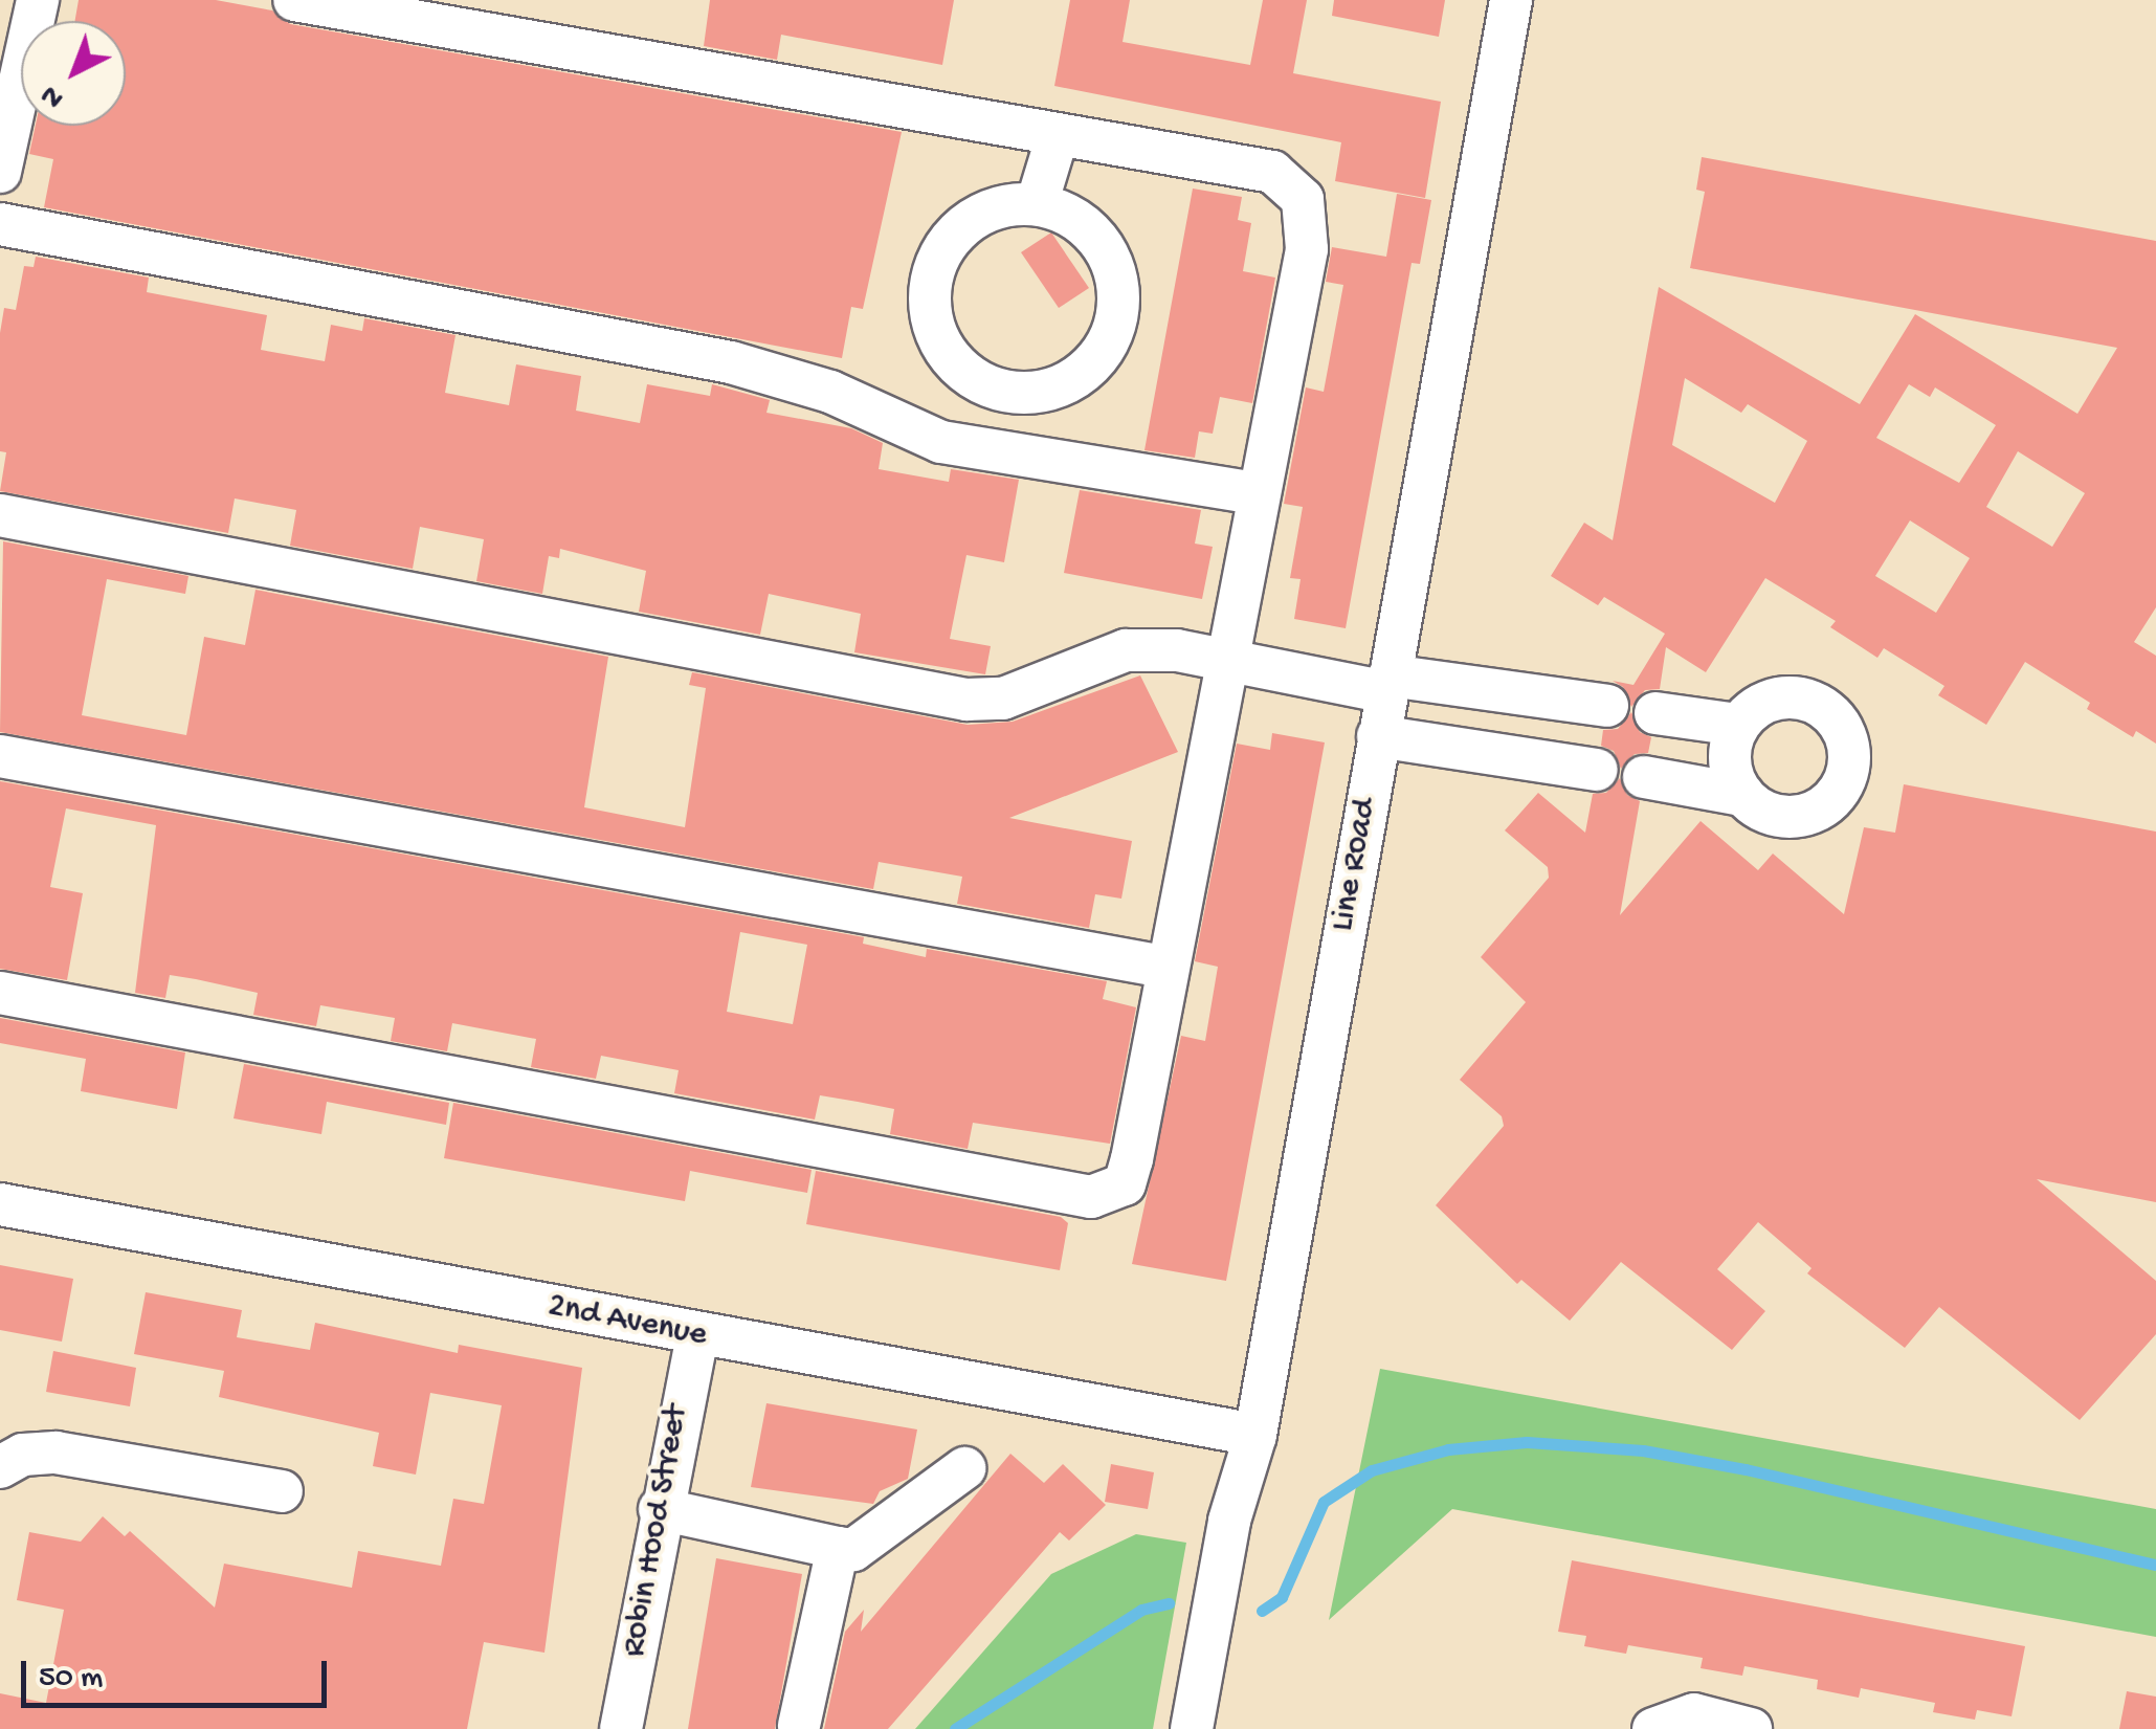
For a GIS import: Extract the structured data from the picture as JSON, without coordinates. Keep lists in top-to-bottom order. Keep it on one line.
{"streets":{"street":["Line Road","2nd Avenue","Robin Hood Street"]},"crossings":[["Line Road","2nd Avenue"],["2nd Avenue","Robin Hood Street"]],"scale_bar":"50 m","north":"bottom left"}
